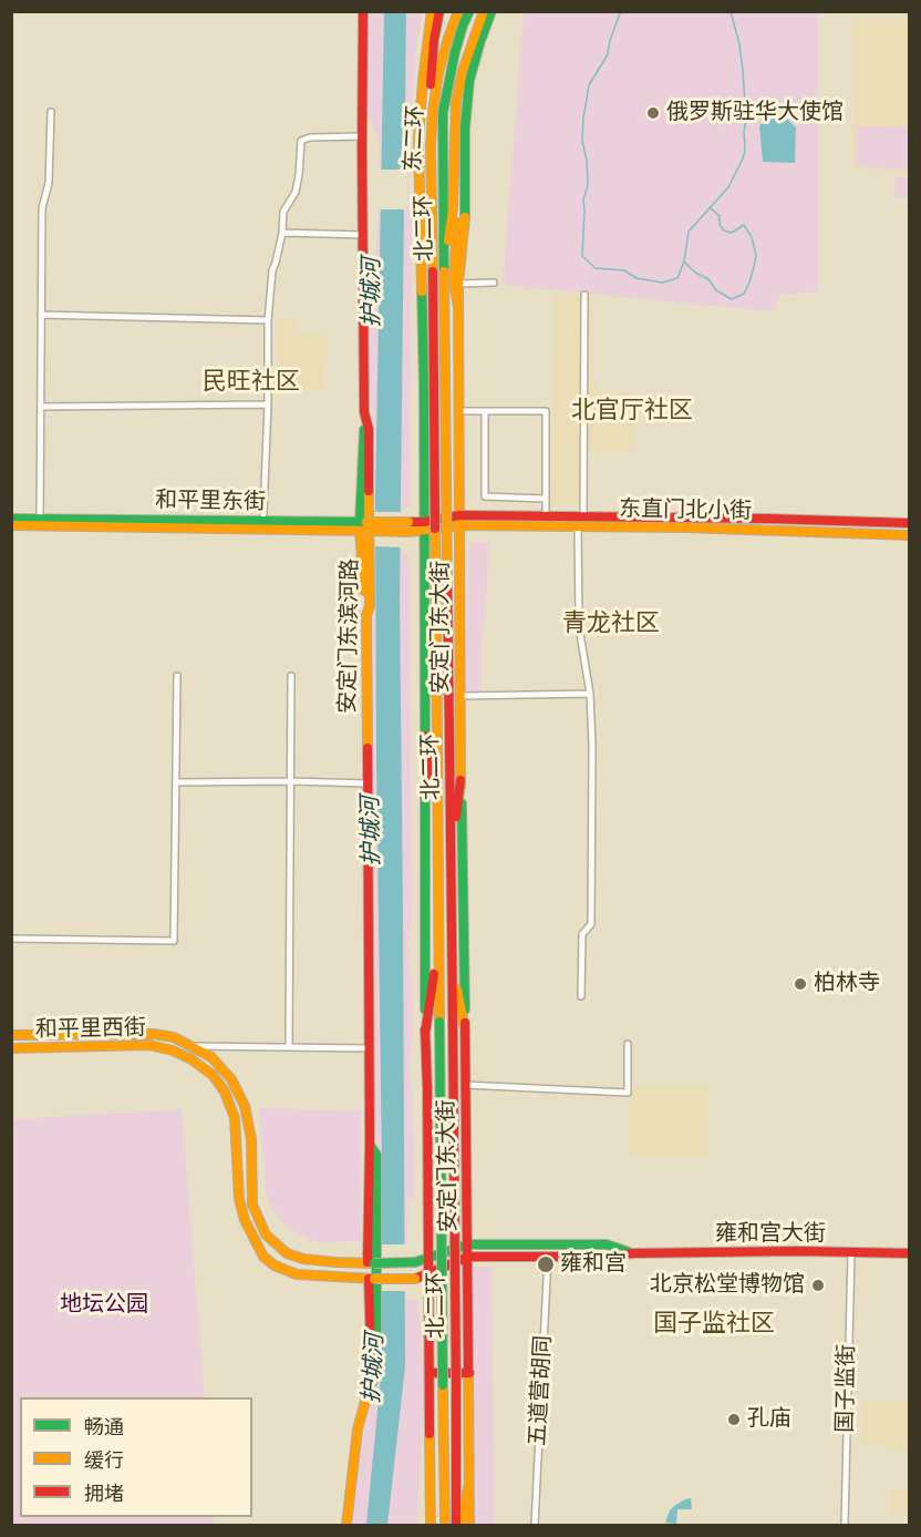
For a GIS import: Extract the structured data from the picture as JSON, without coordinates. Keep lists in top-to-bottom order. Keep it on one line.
{"streets":{"main road":["东二环","北二环","和平里东街","东直门北小街","安定门东大街","安定门东滨河路","和平里西街","雍和宫大街"],"street":["国子监街","五道营胡同"]},"crossings":[["东二环","北二环"],["和平里东街","东直门北小街"],["和平里东街","安定门东大街"],["东直门北小街","安定门东大街"],["安定门东大街","和平里西街"],["安定门东大街","雍和宫大街"],["安定门东滨河路","和平里西街"],["和平里西街","雍和宫大街"],["雍和宫大街","国子监街"],["雍和宫大街","五道营胡同"]],"districts":["民旺社区","北官厅社区","青龙社区","国子监社区"],"water":["护城河"],"parks":["地坛公园"],"places":["俄罗斯驻华大使馆","柏林寺","雍和宫","北京松堂博物馆","孔庙"],"legend":["畅通","缓行","拥堵"]}
